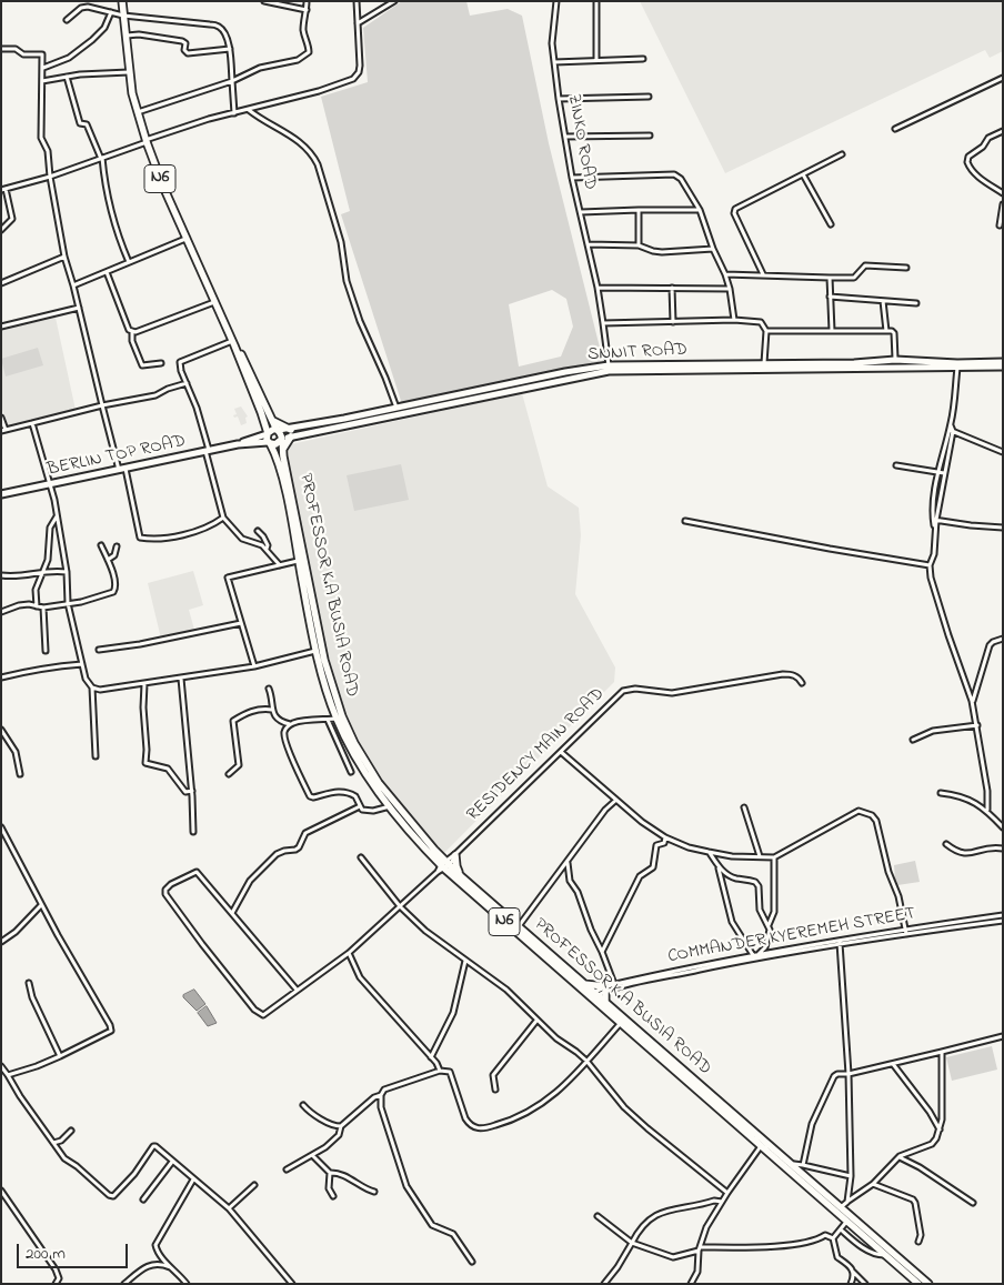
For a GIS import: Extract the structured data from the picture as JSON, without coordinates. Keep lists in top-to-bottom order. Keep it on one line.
{"streets":{"main road":["N6","PROFESSOR K.A BUSIA ROAD"],"street":["ZINKO ROAD","SNNIT ROAD","BERLIN TOP ROAD","RESIDENCY MAIN ROAD","COMMANDER KYEREMEH STREET"]},"crossings":[["ZINKO ROAD","SNNIT ROAD"],["N6","SNNIT ROAD"],["N6","BERLIN TOP ROAD"],["N6","PROFESSOR K.A BUSIA ROAD"],["SNNIT ROAD","BERLIN TOP ROAD"],["SNNIT ROAD","PROFESSOR K.A BUSIA ROAD"],["BERLIN TOP ROAD","PROFESSOR K.A BUSIA ROAD"],["PROFESSOR K.A BUSIA ROAD","RESIDENCY MAIN ROAD"],["PROFESSOR K.A BUSIA ROAD","COMMANDER KYEREMEH STREET"]],"scale_bar":"200 m"}
